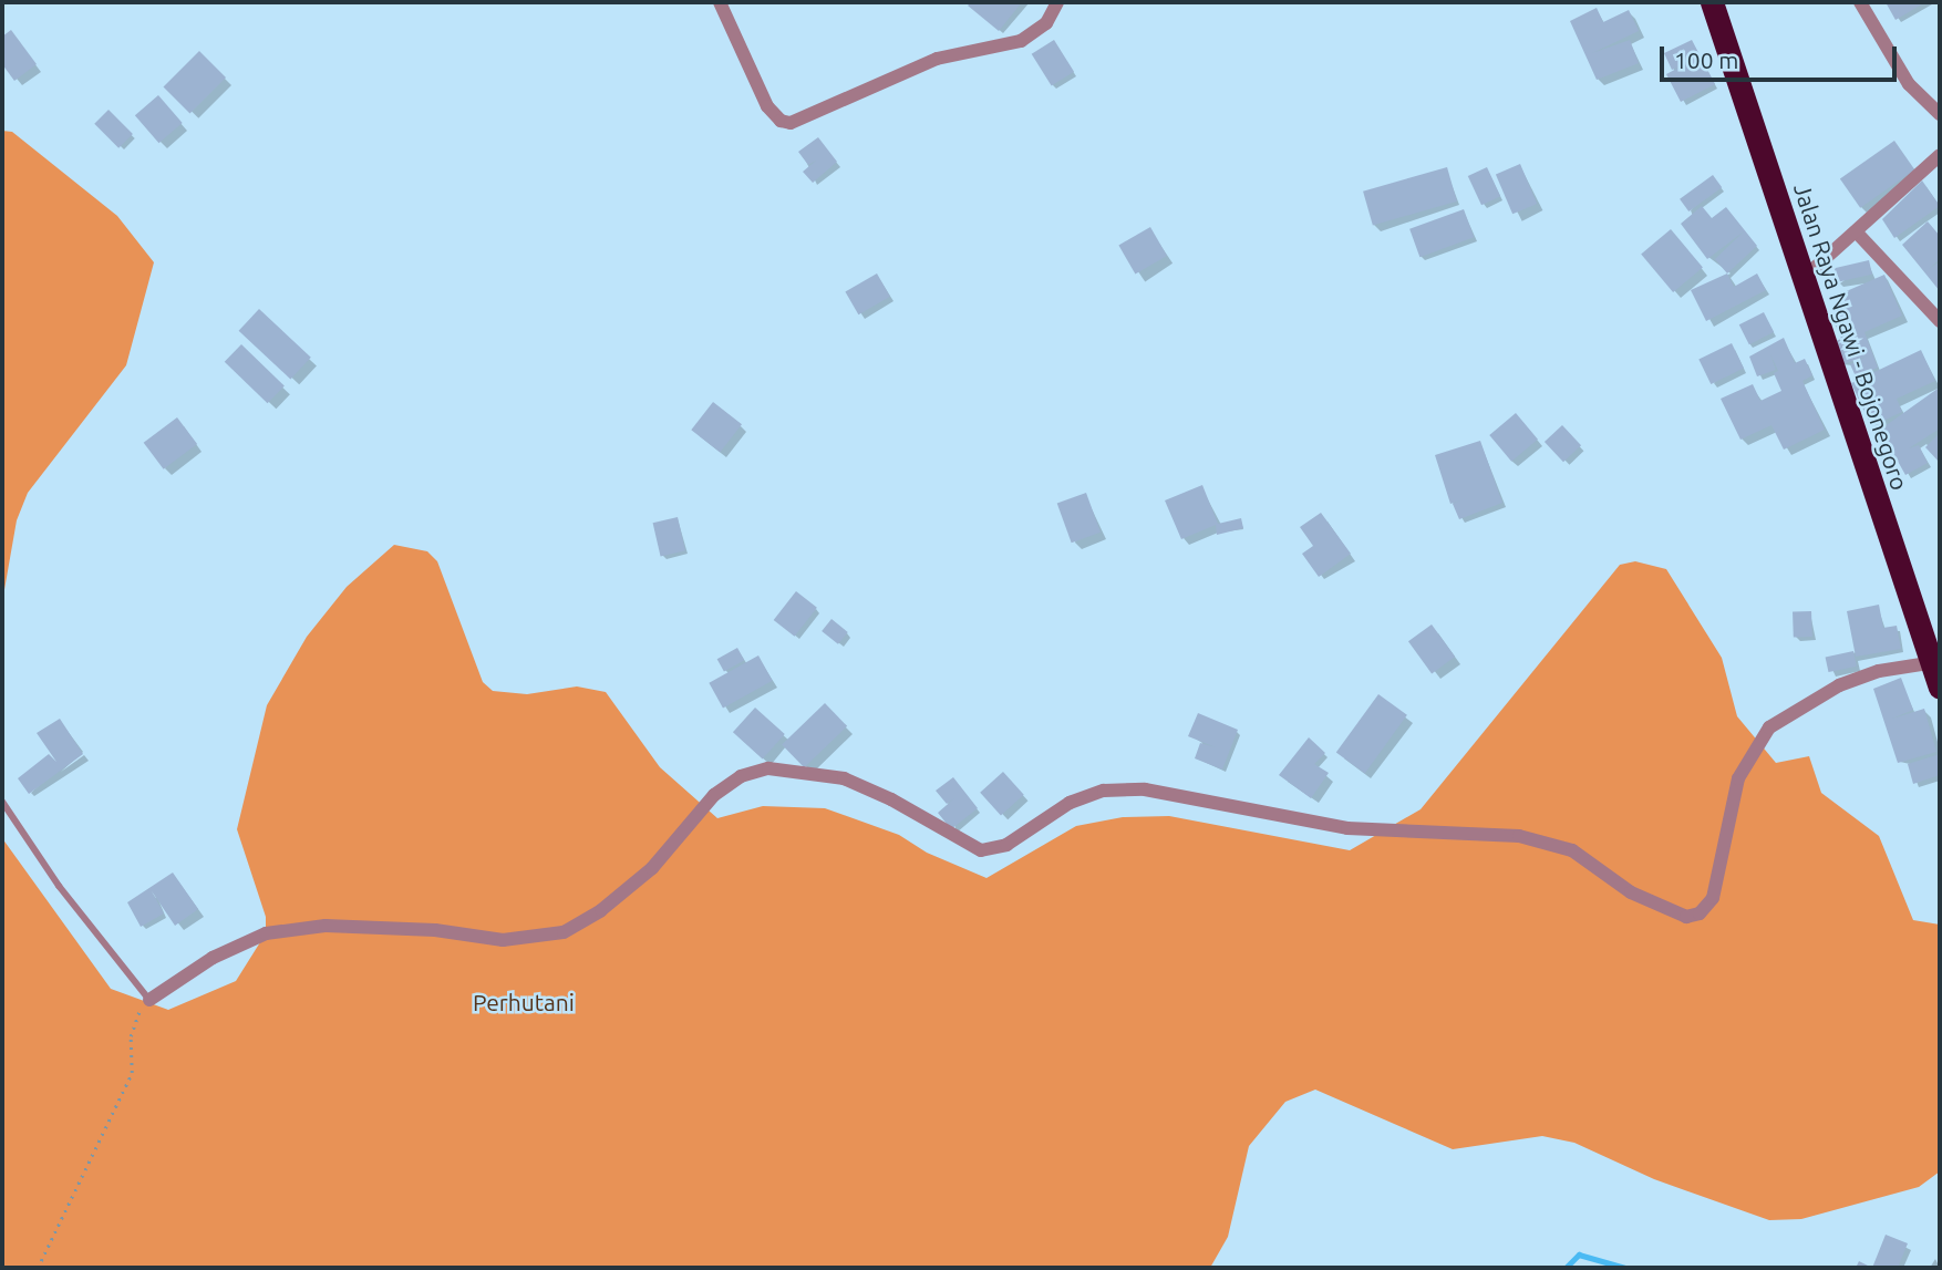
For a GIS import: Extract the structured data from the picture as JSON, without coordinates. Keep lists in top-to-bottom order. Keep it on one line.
{"streets":{"highway":["Jalan Raya Ngawi - Bojonegoro"]},"parks":["Perhutani"],"scale_bar":"100 m"}
